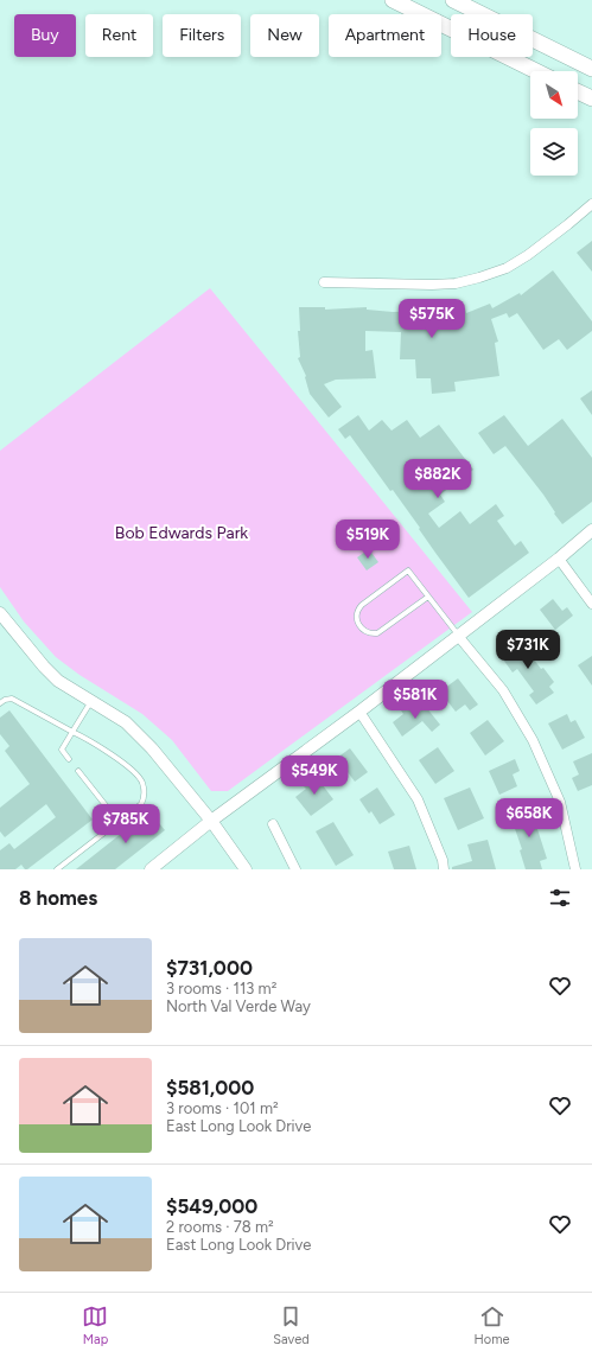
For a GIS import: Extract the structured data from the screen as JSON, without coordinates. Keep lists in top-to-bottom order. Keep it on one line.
{"parks":["Bob Edwards Park"],"north":"bottom right","page":{"chip":["Buy","Rent","Filters","New","Apartment","House"],"price":["$575K","$882K","$519K","$731K","$581K","$549K","$658K","$785K"],"heading":"8 homes","list":[{"name":"$731,000","note":"3 rooms · 113 m² · North Val Verde Way"},{"name":"$581,000","note":"3 rooms · 101 m² · East Long Look Drive"},{"name":"$549,000","note":"2 rooms · 78 m² · East Long Look Drive"}],"tabs":["Map","Saved","Home"]}}
